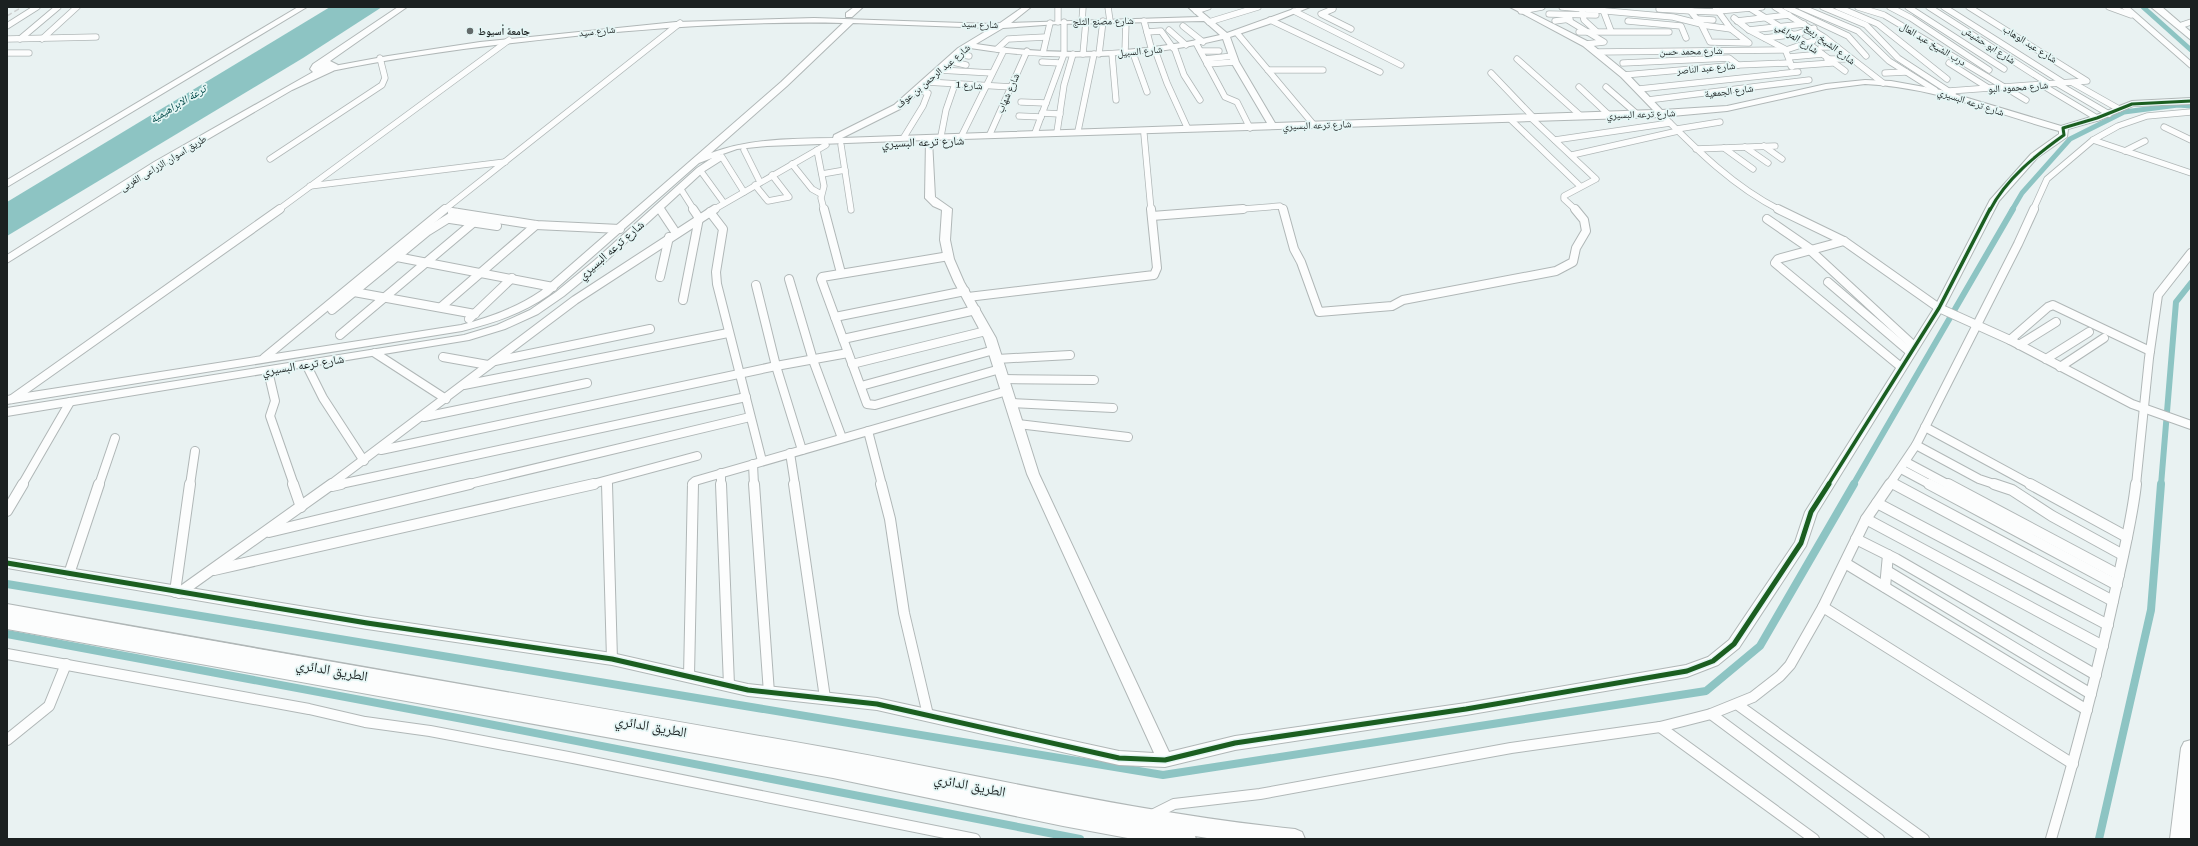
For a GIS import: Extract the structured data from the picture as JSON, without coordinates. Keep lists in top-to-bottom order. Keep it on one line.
{"streets":{"highway":["الطريق الدائري"],"main road":["طريق اسوان الزراعى الغربى"],"street":["شارع مصنع الثلج","شارع سيد","شارع المراغي","شارع الشيخ ربيع","درب الشيخ عبد العال","شارع عبد الوهاب","شارع ابو حشيش","شارع السبيل","شارع محمد حسن","شارع عبد الناصر","شارع عبد الرحمن بن عوف","شارع 1","شارع محمود البو","شارع الجمعية","شارع شهاب","شارع ترعه البسيري"]},"crossings":[["شارع مصنع الثلج","شارع سيد"],["شارع مصنع الثلج","شارع عبد الرحمن بن عوف"],["شارع سيد","شارع عبد الرحمن بن عوف"],["شارع سيد","طريق اسوان الزراعى الغربى"],["شارع المراغي","شارع محمد حسن"],["شارع المراغي","شارع عبد الناصر"],["شارع الشيخ ربيع","شارع عبد الناصر"],["شارع الشيخ ربيع","شارع ترعه البسيري"],["درب الشيخ عبد العال","شارع محمود البو"],["شارع عبد الوهاب","شارع محمود البو"],["شارع ابو حشيش","شارع محمود البو"],["شارع السبيل","شارع عبد الرحمن بن عوف"],["شارع السبيل","شارع شهاب"],["شارع عبد الرحمن بن عوف","شارع 1"],["شارع عبد الرحمن بن عوف","شارع ترعه البسيري"],["شارع 1","شارع شهاب"],["شارع محمود البو","شارع ترعه البسيري"],["شارع شهاب","شارع ترعه البسيري"]],"water":["ترعة الابراهيمية"],"places":["جامعة أسيوط"]}
